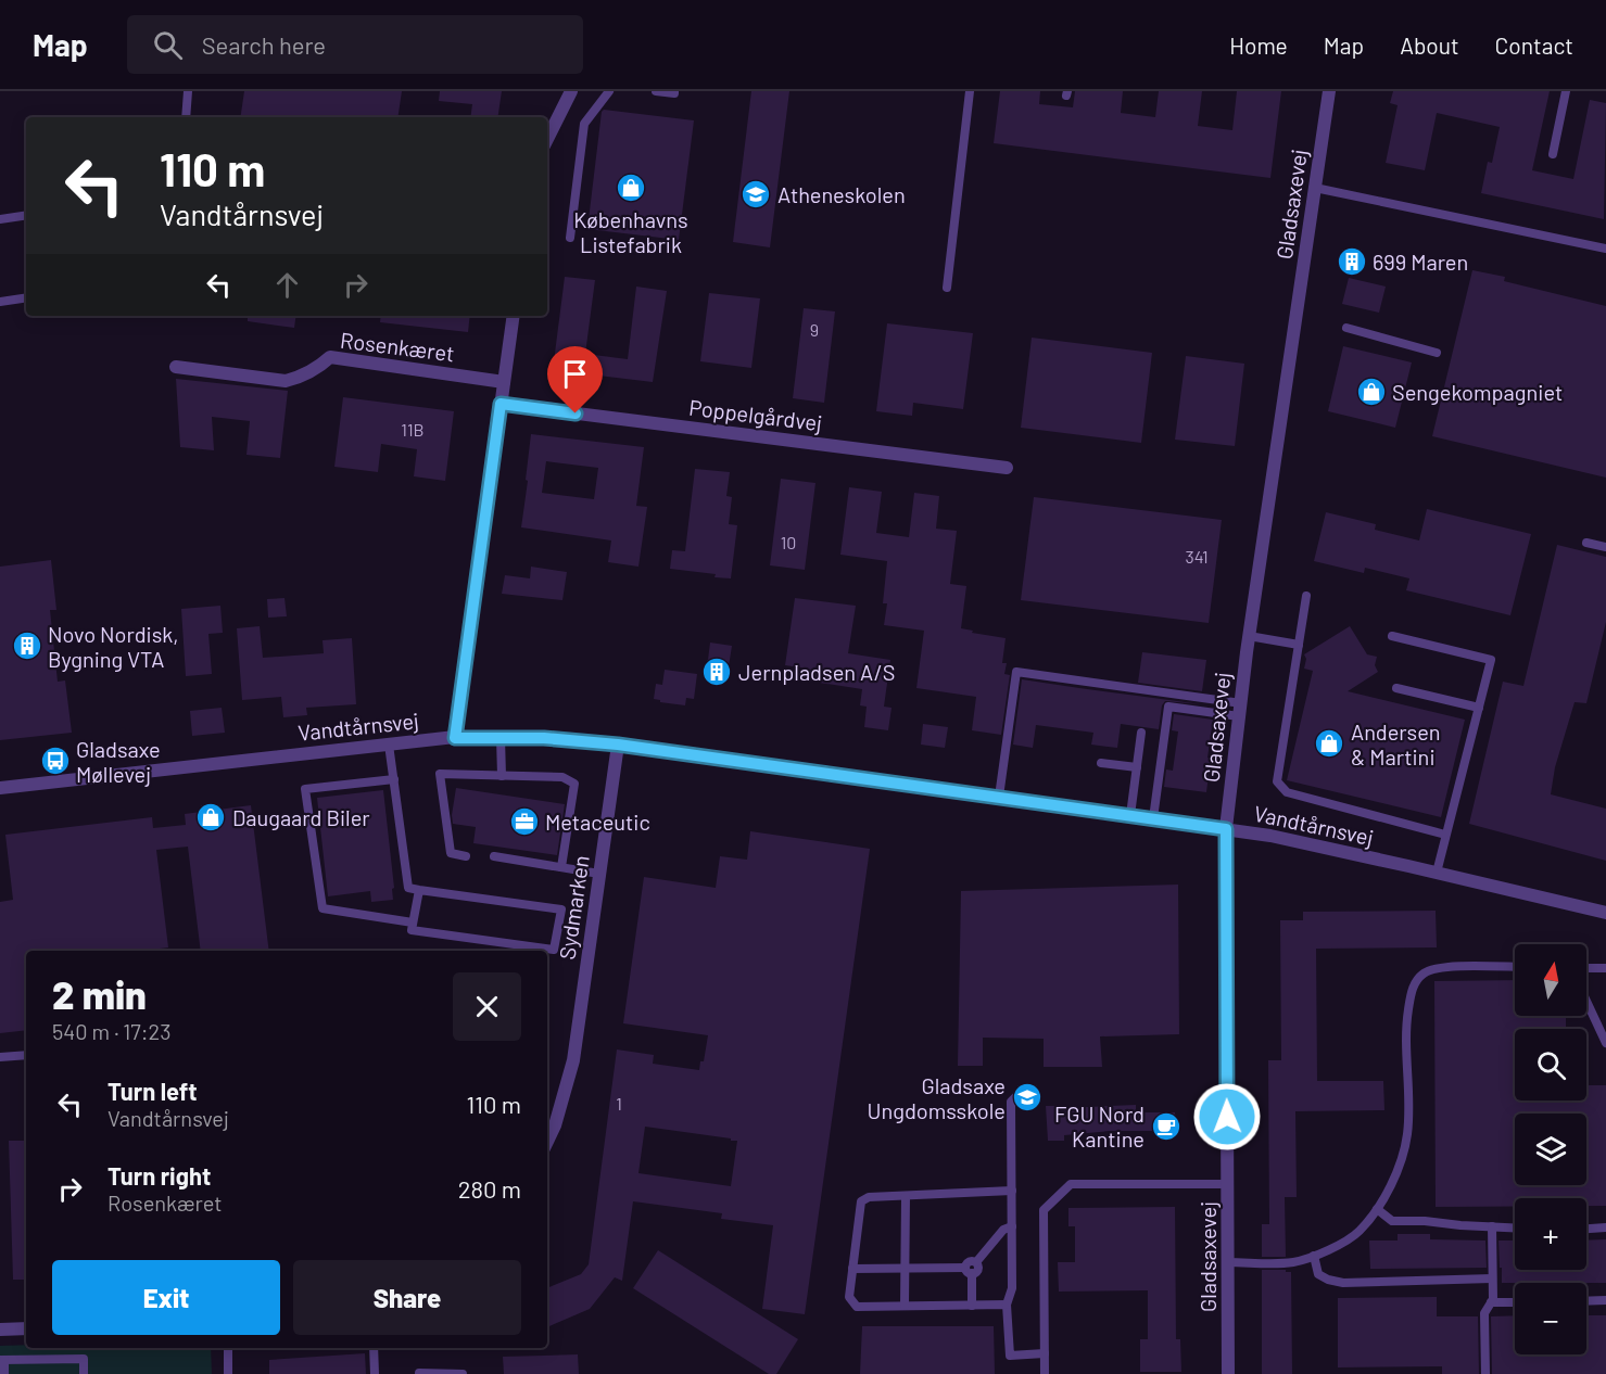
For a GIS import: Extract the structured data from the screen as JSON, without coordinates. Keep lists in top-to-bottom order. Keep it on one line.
{"streets":{"street":["Gladsaxevej","Rosenkæret","Poppelgårdvej","Vandtårnsvej","Sydmarken"]},"crossings":[["Gladsaxevej","Vandtårnsvej"],["Vandtårnsvej","Sydmarken"]],"places":{"shop":["Københavns Listefabrik","Sengekompagniet","Andersen & Martini","Daugaard Biler"],"school or university":["Atheneskolen","Gladsaxe Ungdomsskole"],"building":["699 Maren","Novo Nordisk, Bygning VTA","Jernpladsen A/S"],"bus stop":["Gladsaxe Møllevej"],"office":["Metaceutic"],"cafe":["FGU Nord Kantine"]},"house_numbers":["9","11B","10","341","1"],"north":"top","page":{"header":"Map","search":"Search here","nav":["Home","Map","About","Contact"],"turn":["110 m","Vandtårnsvej"],"map_buttons":["+","−"],"heading":["2 min","540 m · 17:23"],"list":[{"name":"Turn left","note":"Vandtårnsvej","value":"110 m"},{"name":"Turn right","note":"Rosenkæret","value":"280 m"}],"buttons":["Exit","Share"]}}
